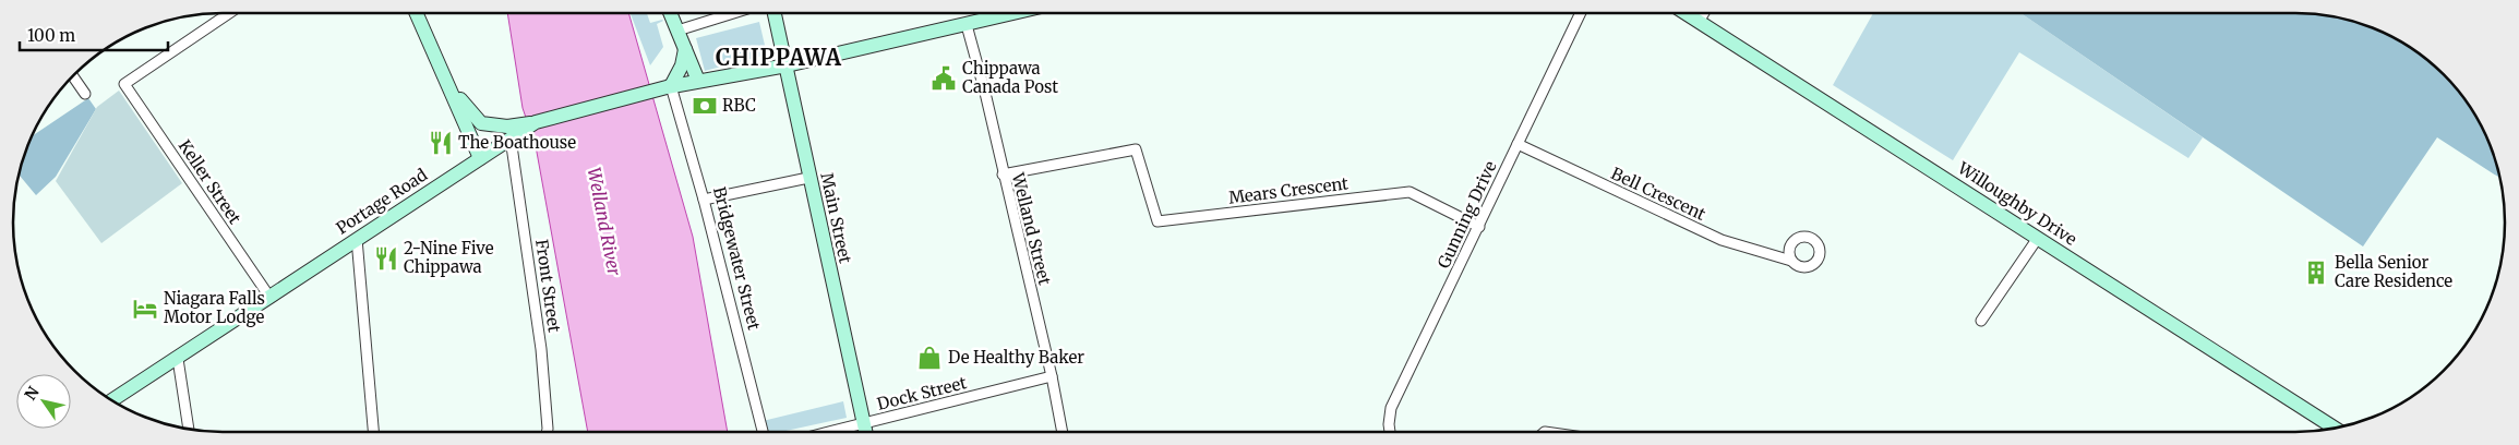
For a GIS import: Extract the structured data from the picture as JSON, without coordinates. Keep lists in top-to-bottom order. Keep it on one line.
{"streets":{"main road":["Portage Road","Willoughby Drive","Main Street"],"street":["Keller Street","Mears Crescent","Bell Crescent","Gunning Drive","Welland Street","Bridgewater Street","Front Street","Dock Street"]},"crossings":[["Keller Street","Portage Road"],["Mears Crescent","Gunning Drive"],["Mears Crescent","Welland Street"],["Bell Crescent","Gunning Drive"],["Portage Road","Main Street"],["Portage Road","Bridgewater Street"],["Portage Road","Front Street"],["Main Street","Dock Street"],["Welland Street","Dock Street"]],"districts":["CHIPPAWA"],"water":["Welland River"],"places":{"public building":["Chippawa Canada Post"],"bank":["RBC"],"restaurant":["The Boathouse","2-Nine Five Chippawa"],"building":["Bella Senior Care Residence"],"hotel":["Niagara Falls Motor Lodge"],"shop":["De Healthy Baker"]},"scale_bar":"100 m","north":"top left"}
